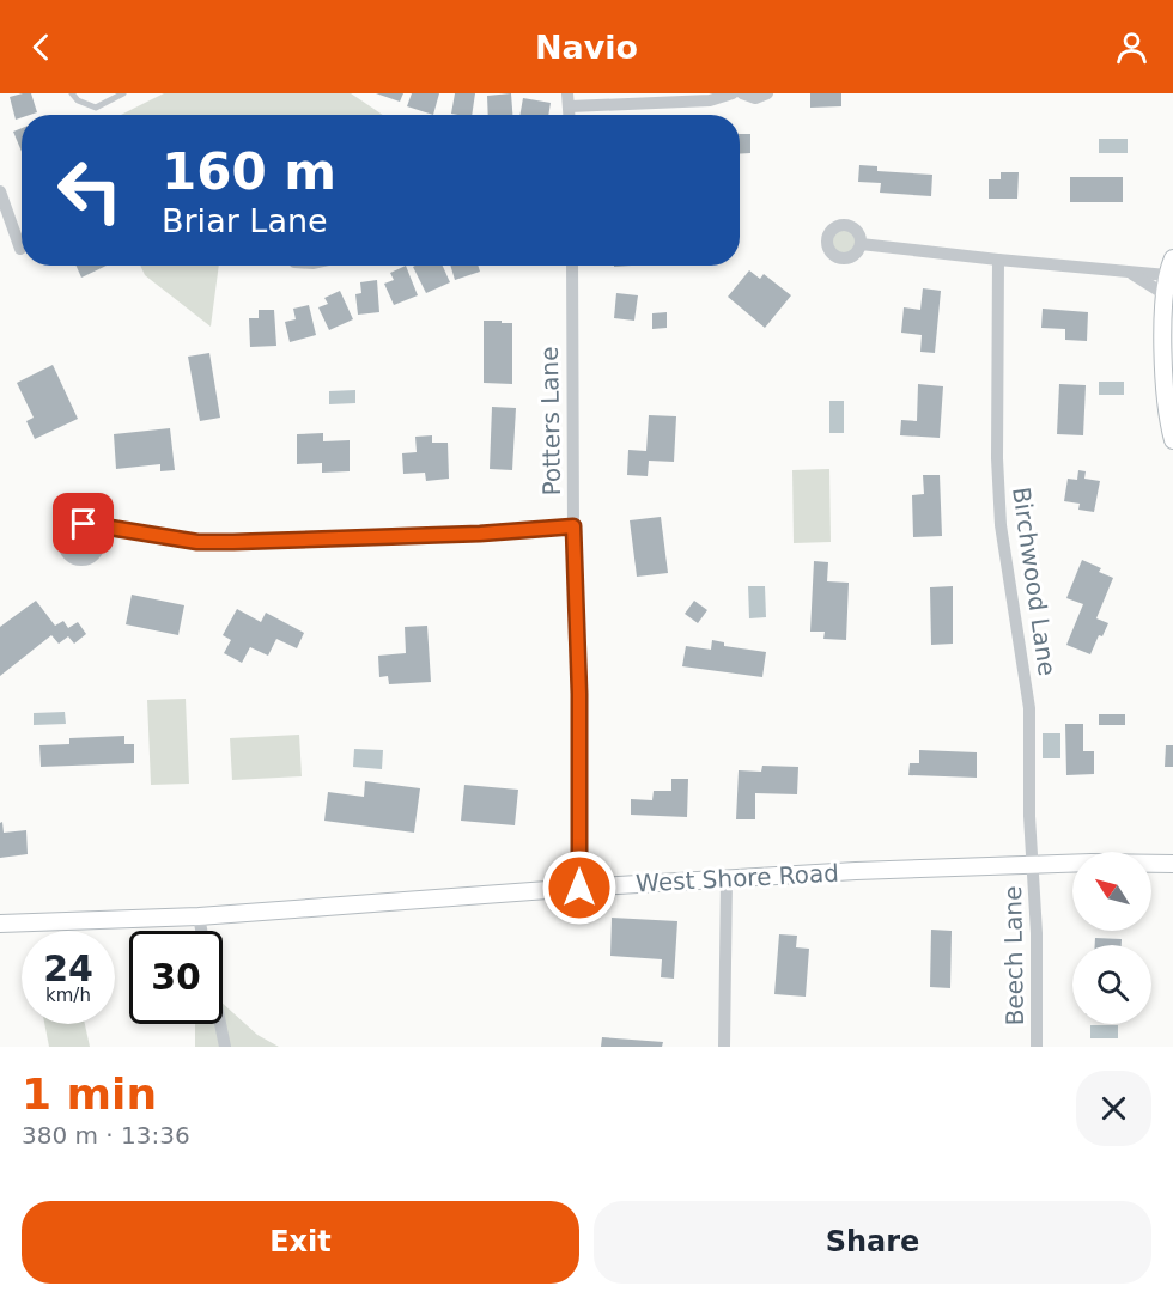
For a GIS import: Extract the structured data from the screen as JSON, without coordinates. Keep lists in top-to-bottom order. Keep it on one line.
{"streets":{"main road":["West Shore Road"],"street":["Potters Lane","Birchwood Lane","Beech Lane"]},"crossings":[["Potters Lane","West Shore Road"],["Birchwood Lane","West Shore Road"],["Birchwood Lane","Beech Lane"],["West Shore Road","Beech Lane"]],"north":"top left","page":{"header":"Navio","turn":["160 m","Briar Lane"],"speed":"24 km/h","limit":"30","heading":["1 min","380 m · 13:36"],"buttons":["Exit","Share"]}}
